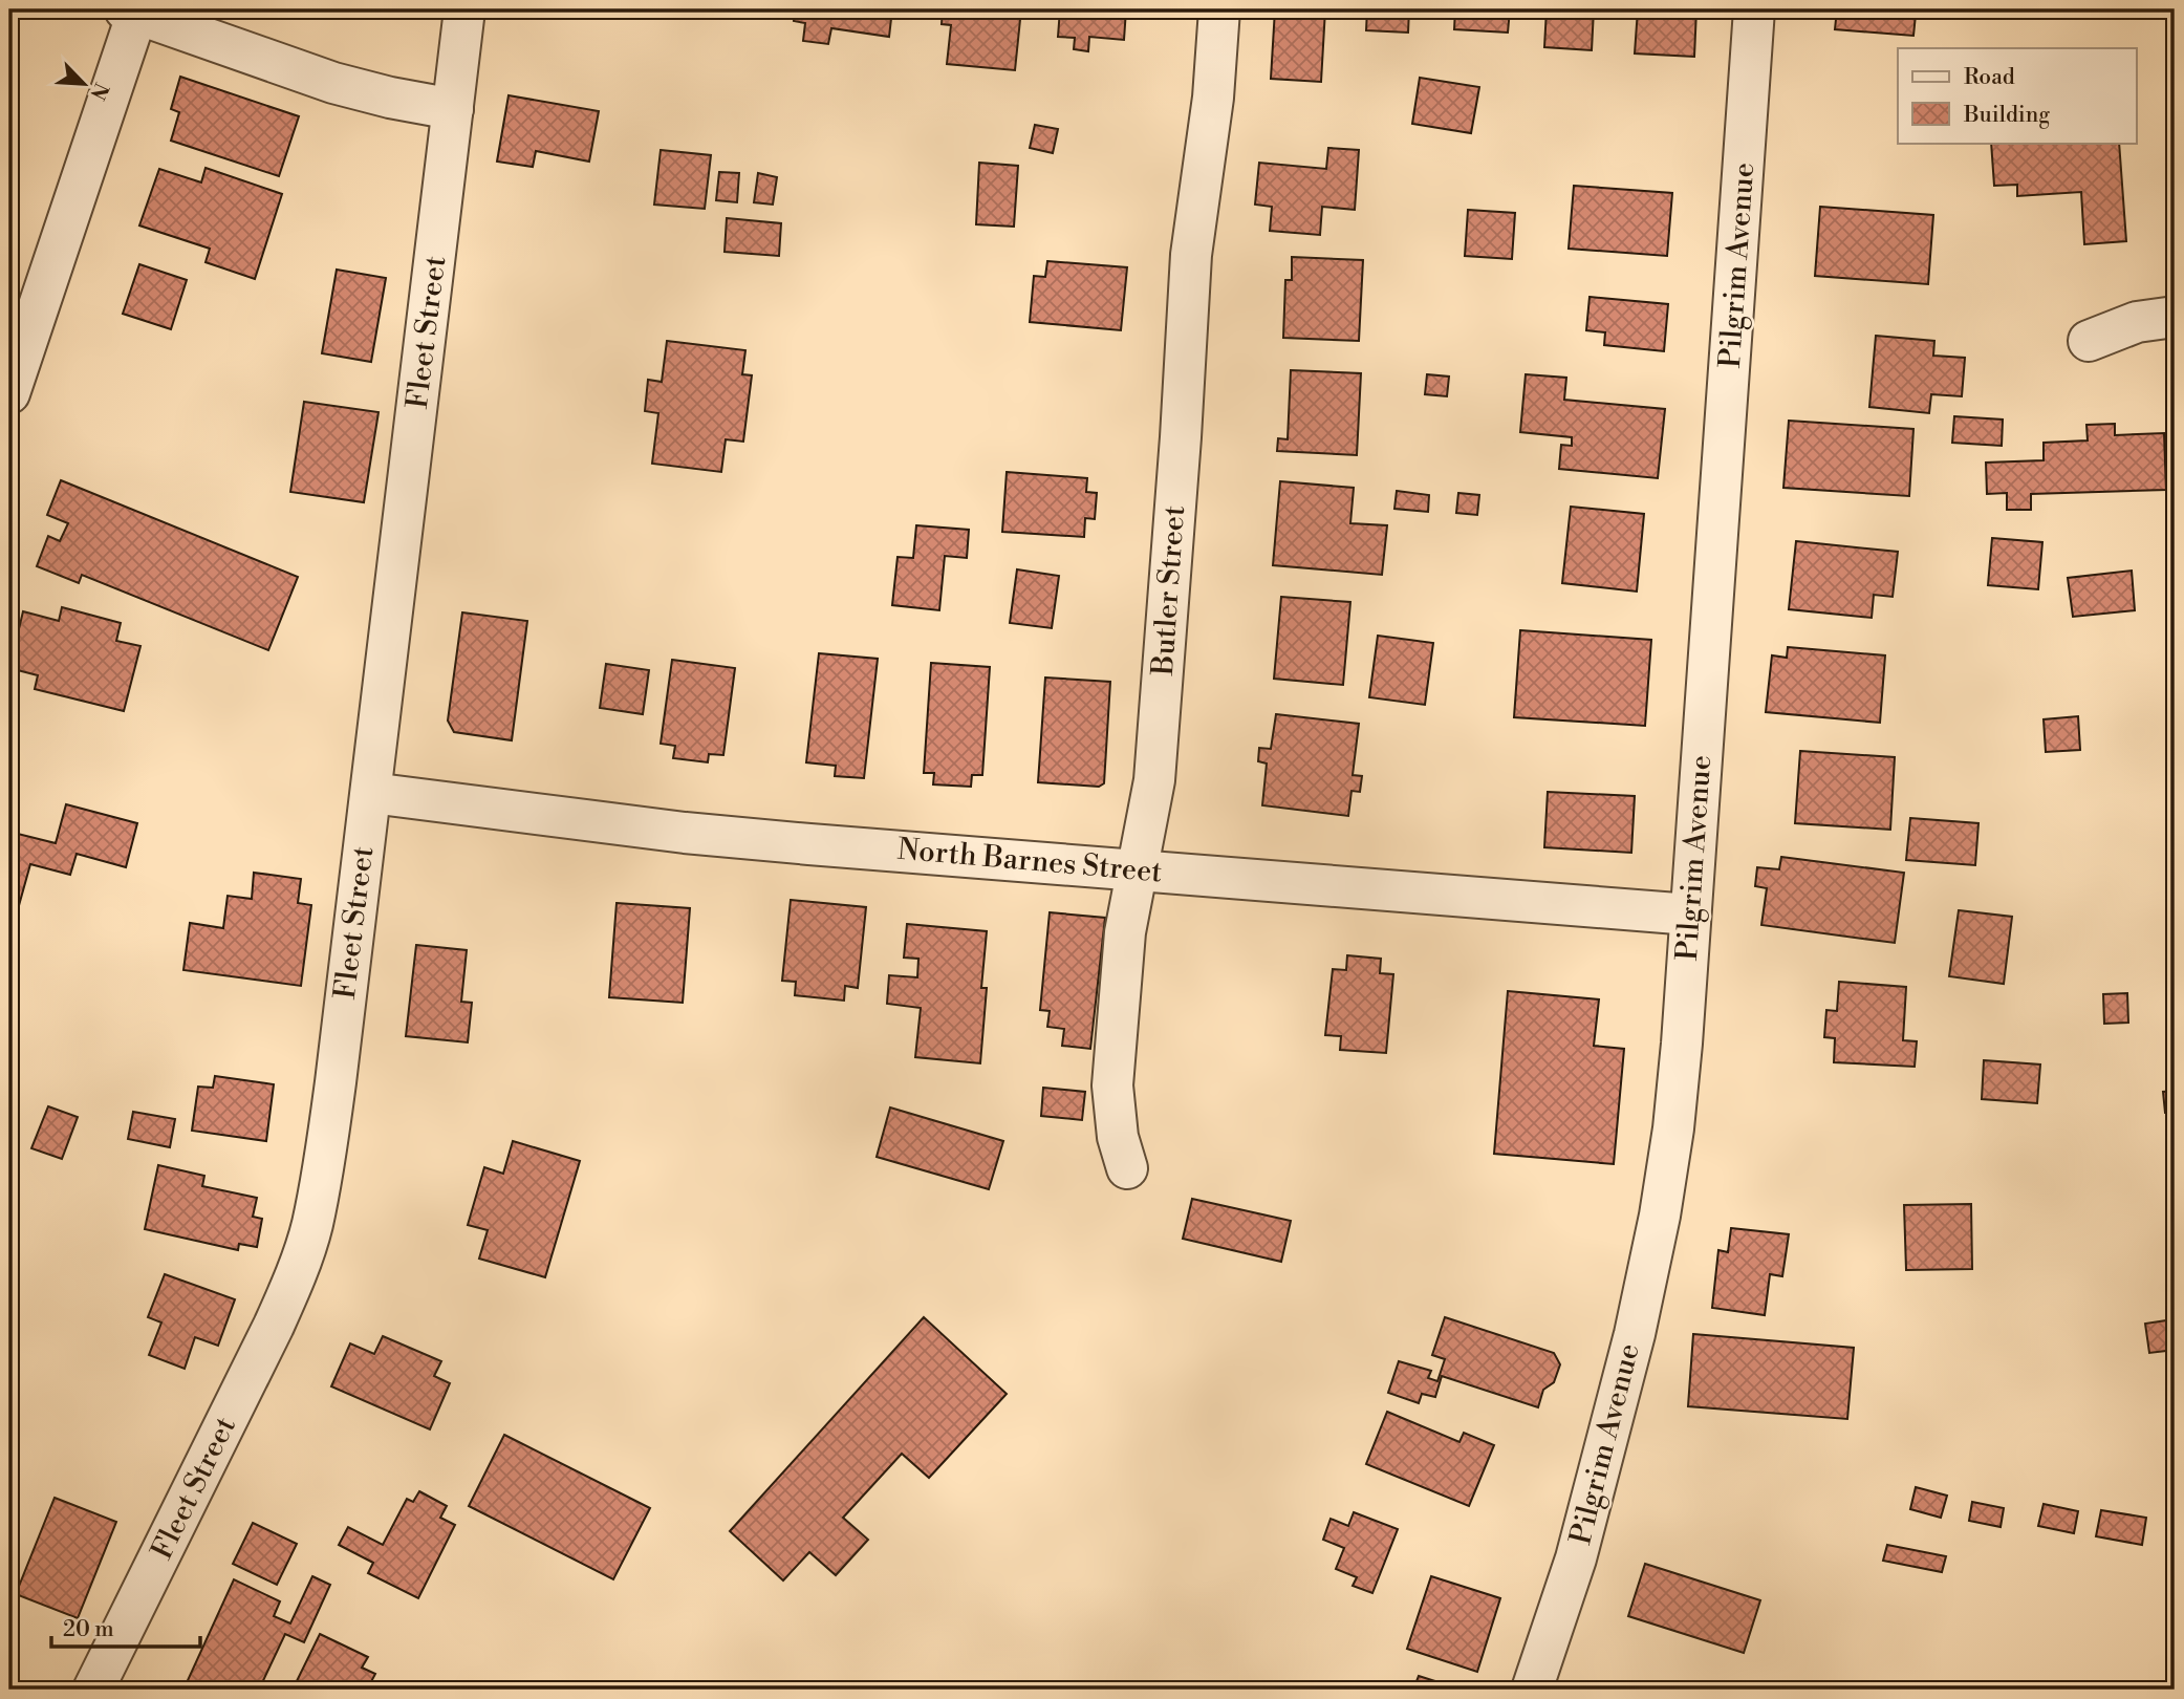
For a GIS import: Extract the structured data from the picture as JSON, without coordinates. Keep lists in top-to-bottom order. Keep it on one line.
{"streets":{"street":["Pilgrim Avenue","Fleet Street","Butler Street","North Barnes Street"]},"crossings":[["Pilgrim Avenue","North Barnes Street"],["Fleet Street","North Barnes Street"],["Butler Street","North Barnes Street"]],"legend":["Road","Building"],"scale_bar":"20 m","north":"bottom right"}
